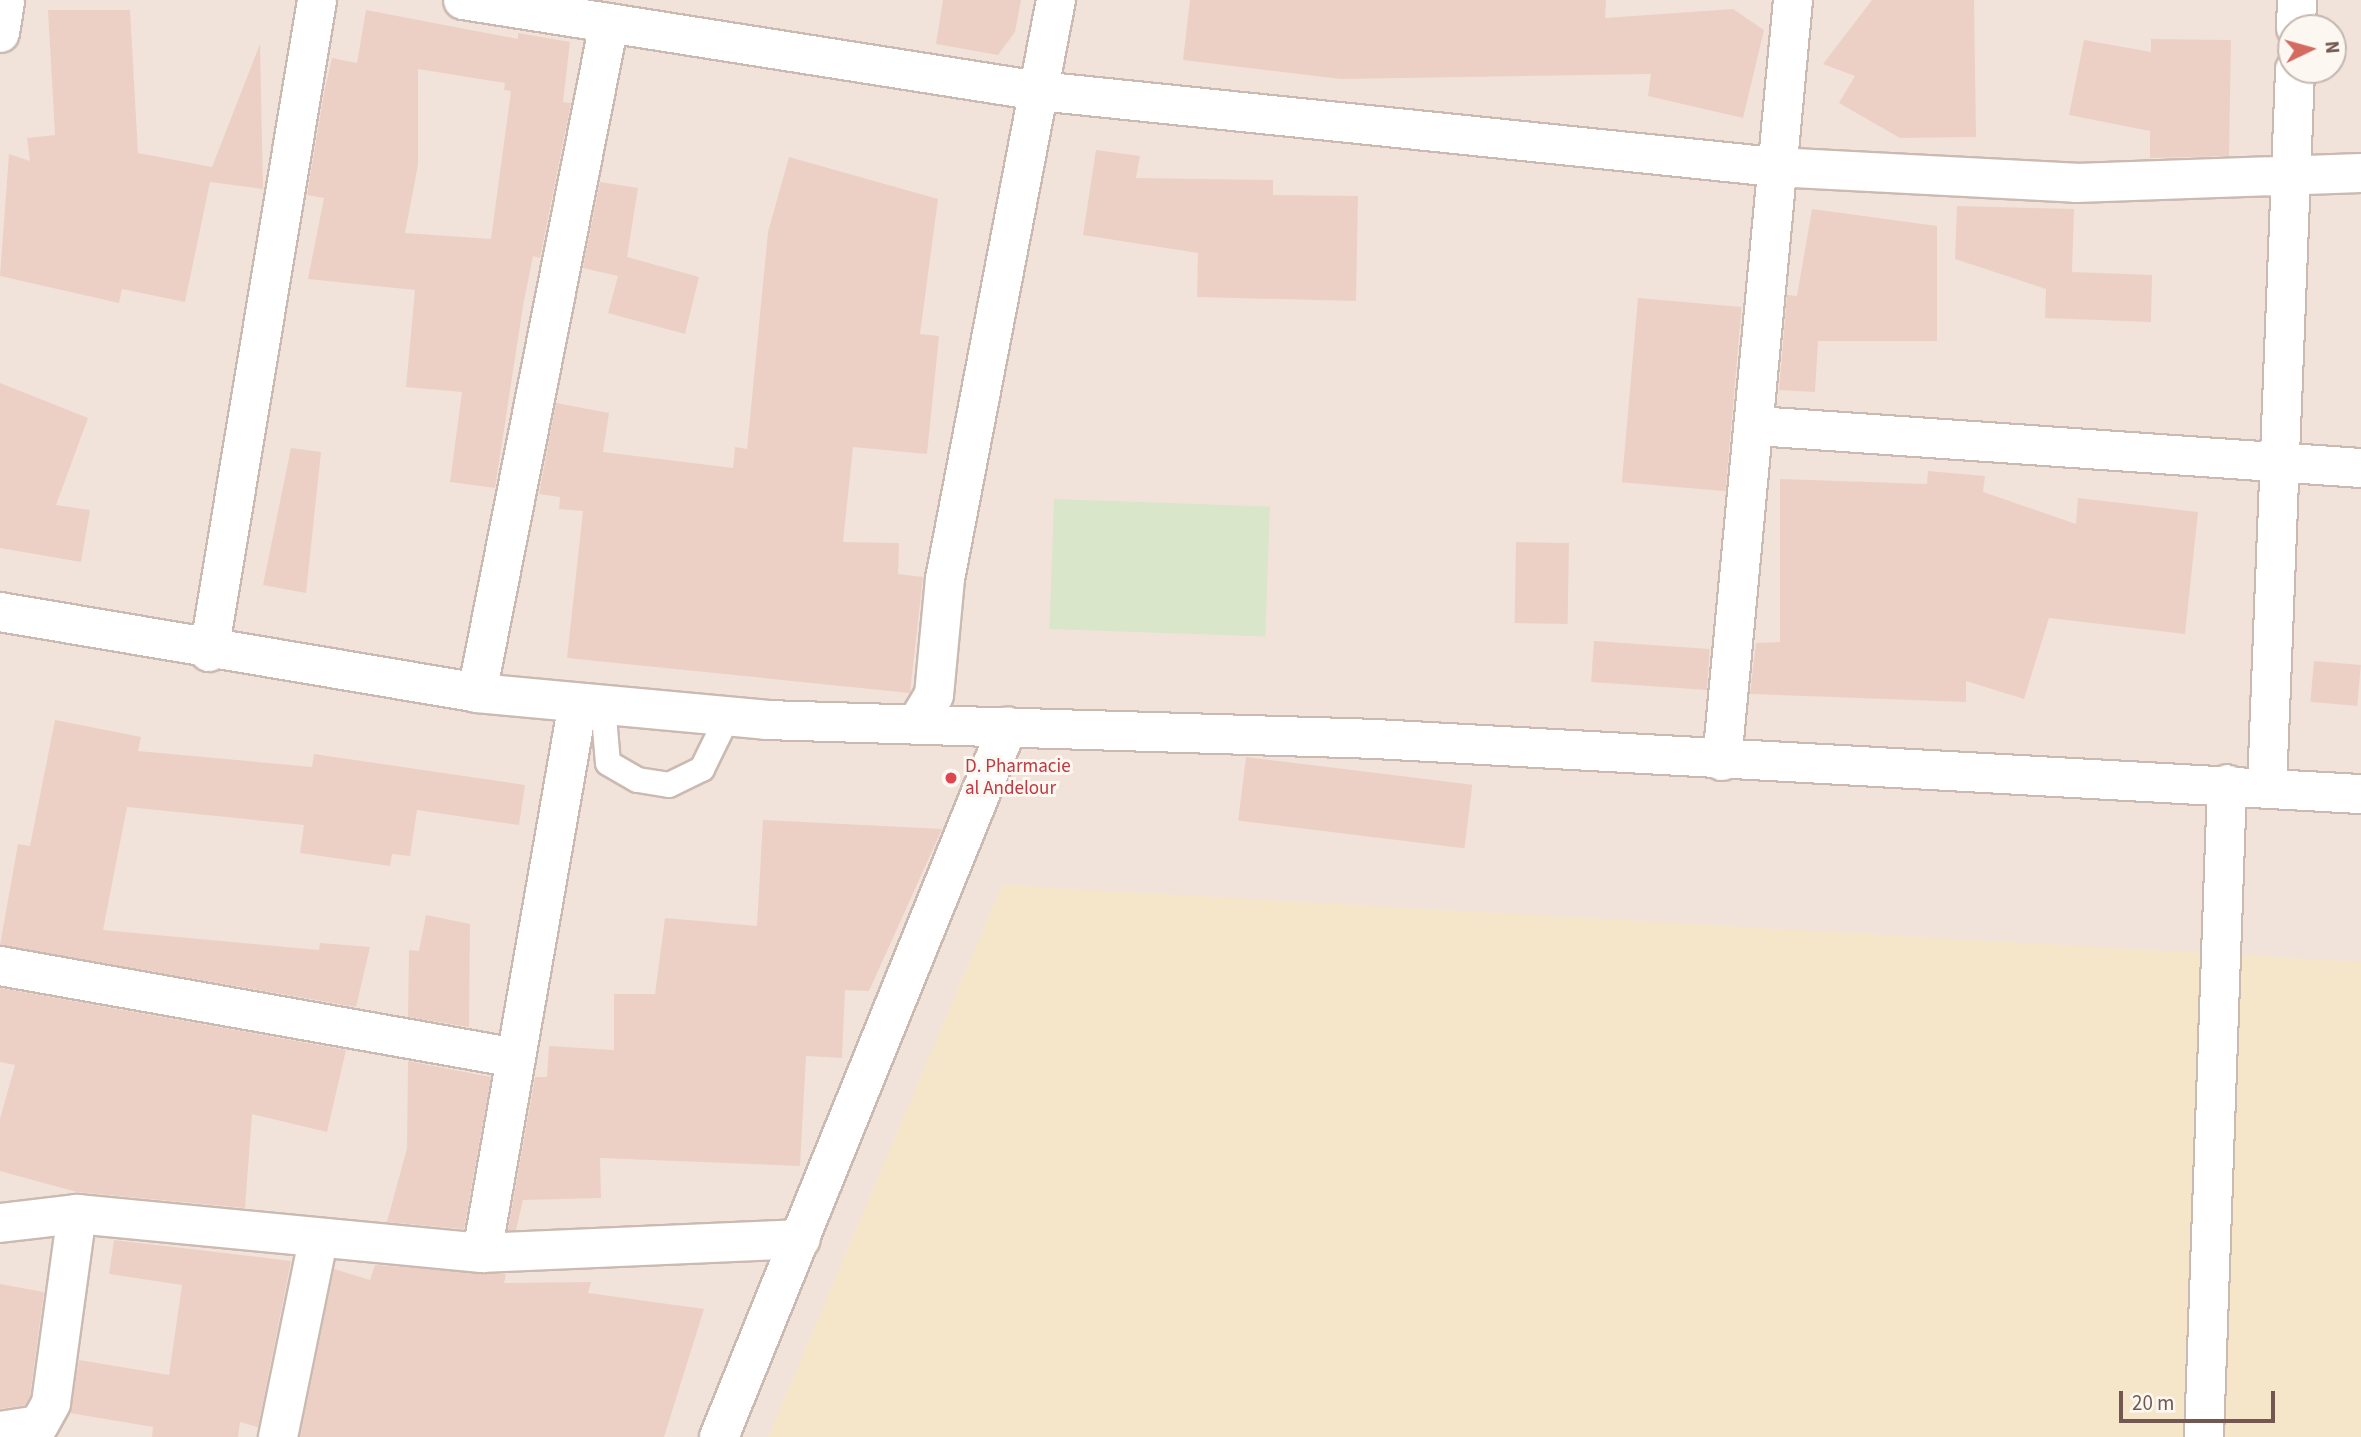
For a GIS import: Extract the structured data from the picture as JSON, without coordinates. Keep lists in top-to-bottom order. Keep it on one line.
{"places":["D. Pharmacie al Andelour"],"scale_bar":"20 m","north":"right"}
